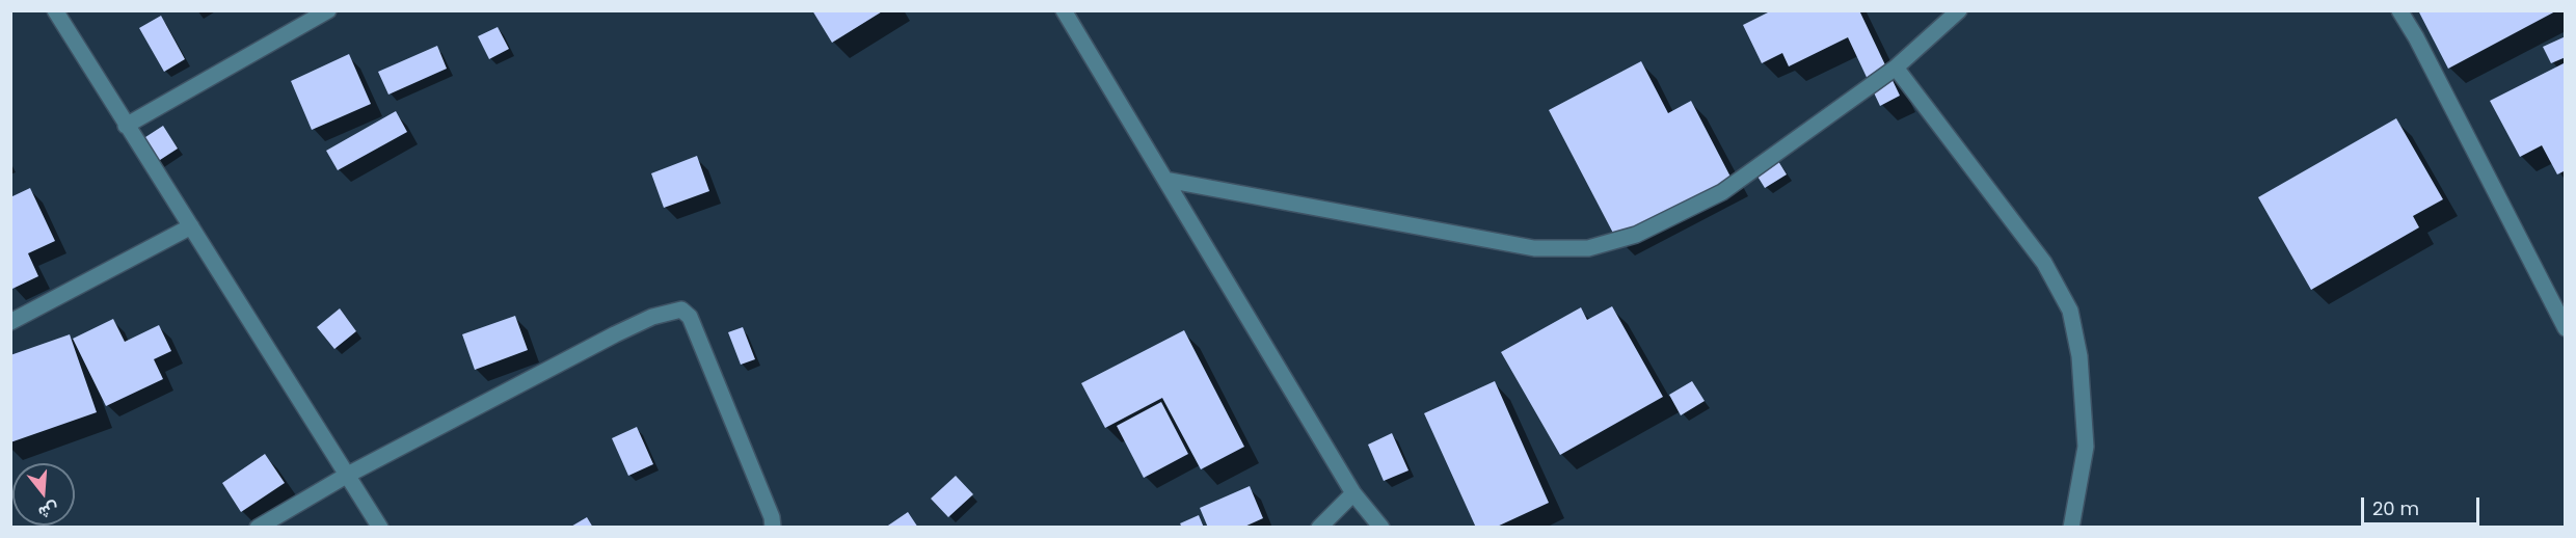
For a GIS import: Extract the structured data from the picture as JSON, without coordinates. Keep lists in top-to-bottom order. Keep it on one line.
{"scale_bar":"20 m","north":"bottom"}
